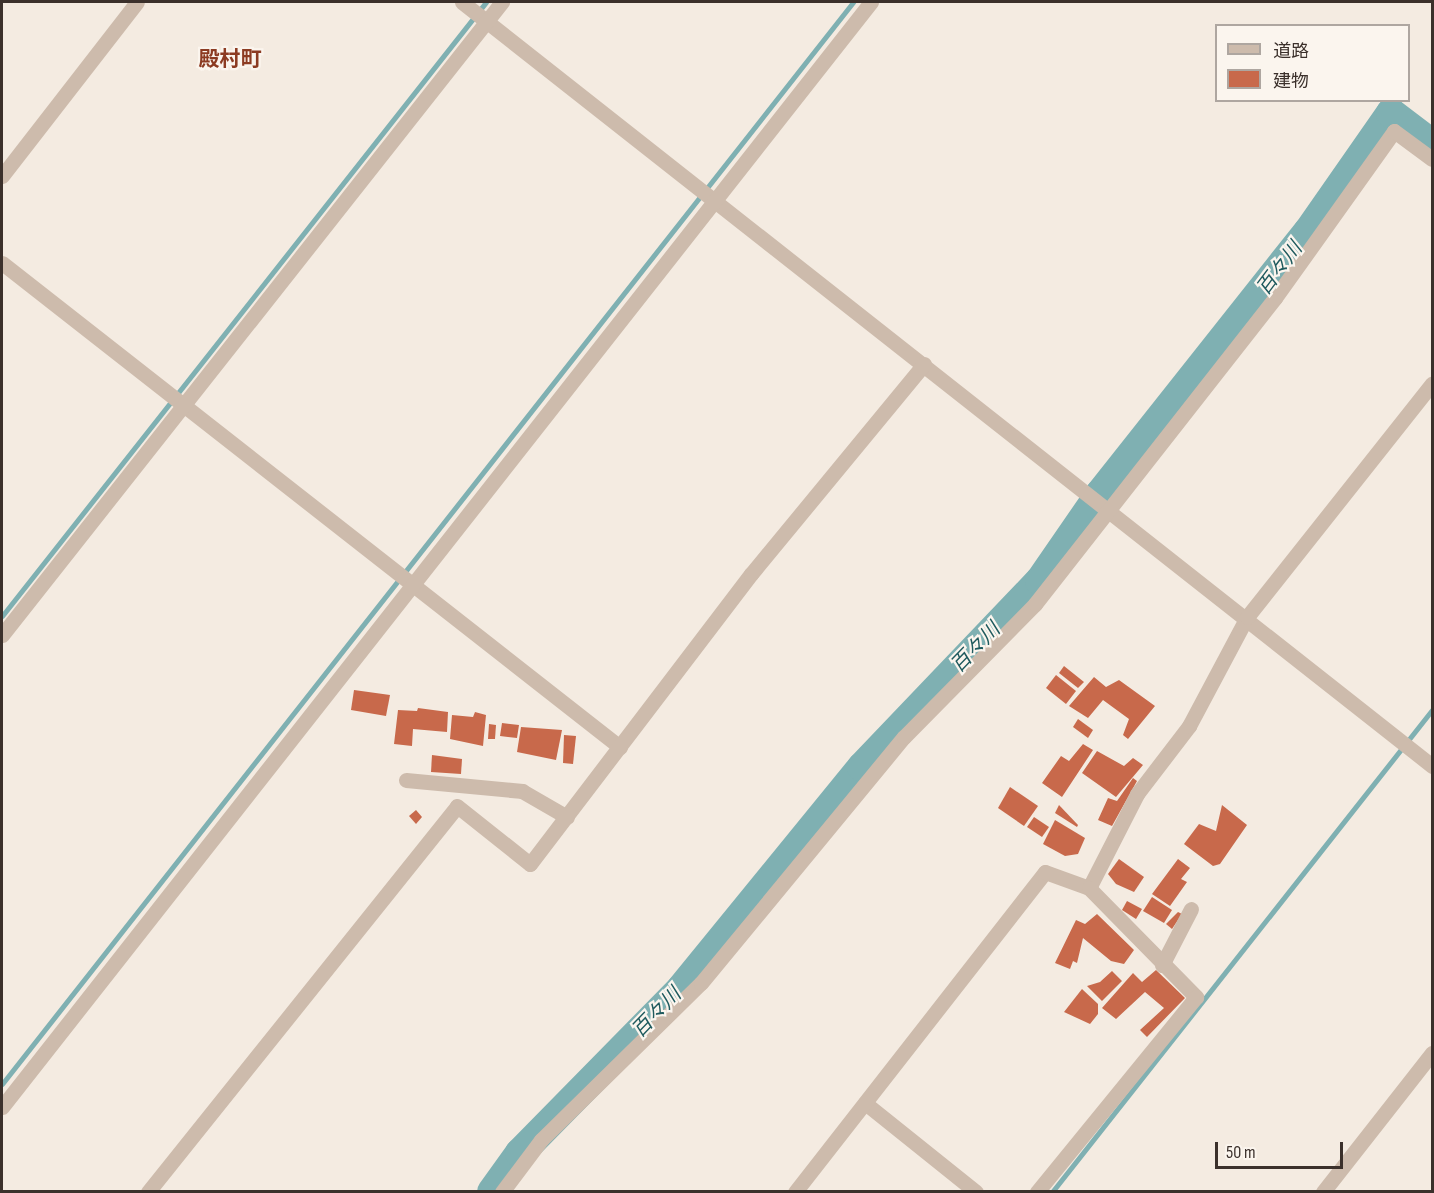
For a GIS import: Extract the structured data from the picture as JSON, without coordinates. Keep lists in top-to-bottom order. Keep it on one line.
{"districts":["殿村町"],"water":["百々川"],"legend":["道路","建物"],"scale_bar":"50 m"}
